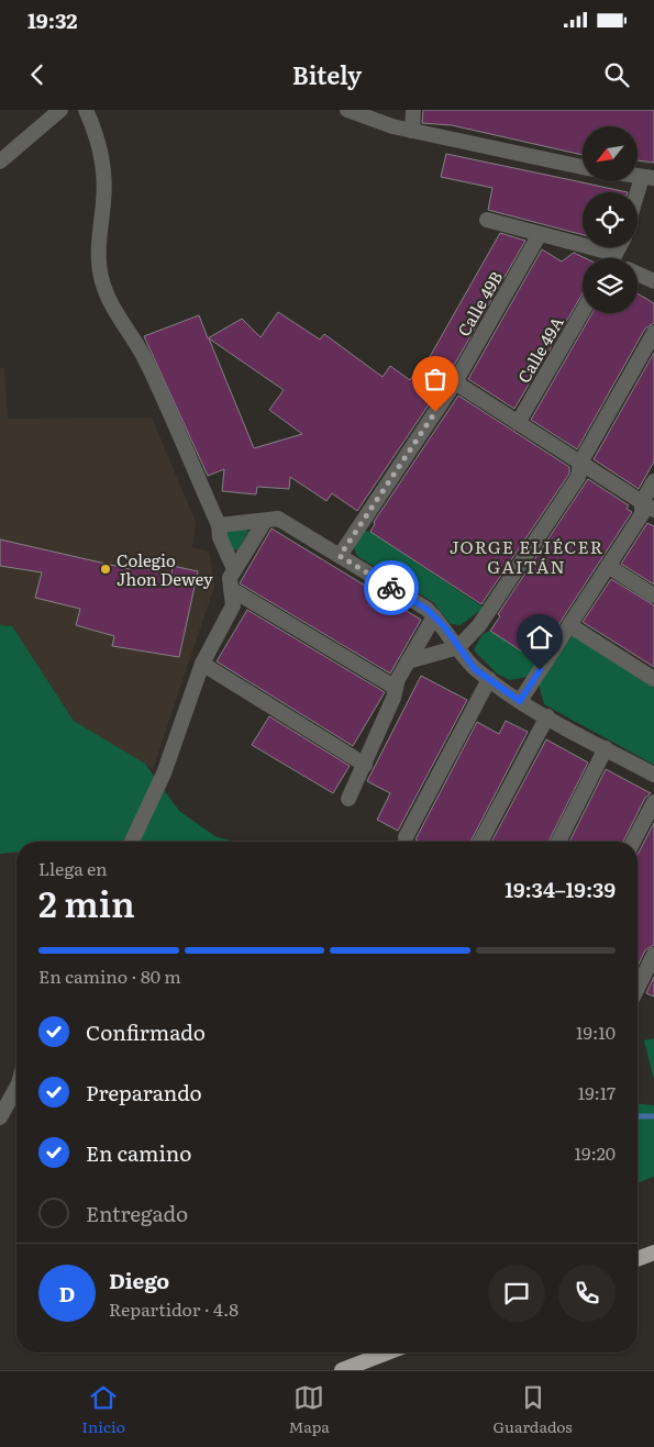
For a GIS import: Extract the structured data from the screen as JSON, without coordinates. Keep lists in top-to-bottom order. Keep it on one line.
{"streets":{"street":["Calle 49B","Calle 49A"]},"districts":["JORGE ELIÉCER GAITÁN"],"places":["Colegio Jhon Dewey"],"north":"bottom left","page":{"status":"19:32","header":"Bitely","heading":["2 min","Llega en","19:34–19:39"],"panel":["Diego","Repartidor · 4.8"],"bar":"En camino · 80 m","list":[["Confirmado","19:10"],["Preparando","19:17"],["En camino","19:20"],"Entregado"],"round":"D","tabs":["Inicio","Mapa","Guardados"]}}
